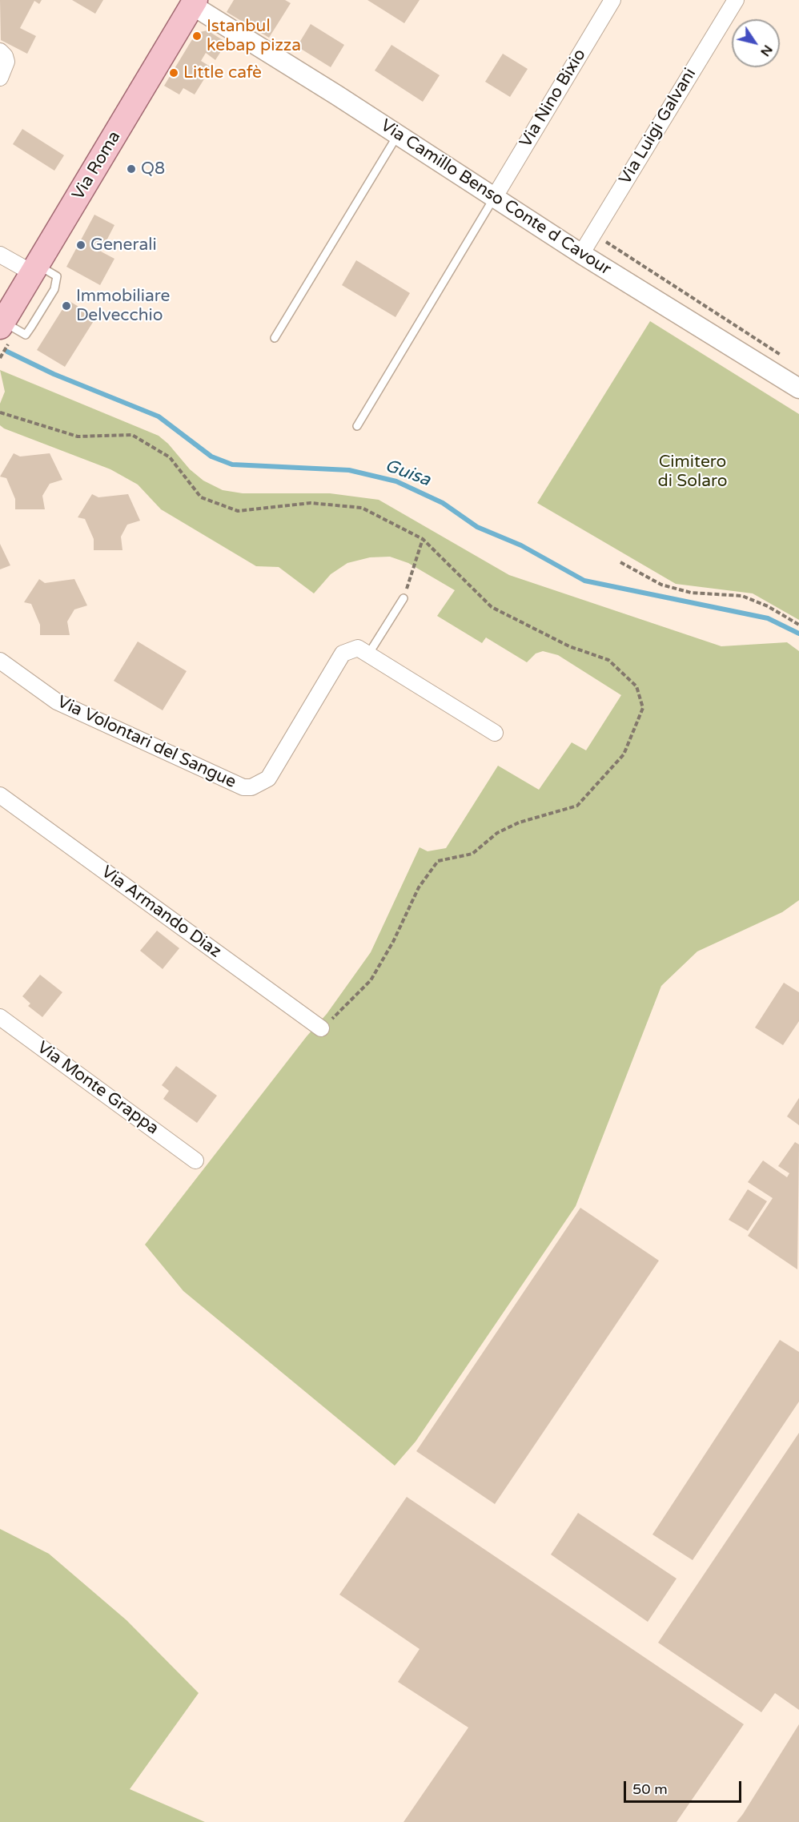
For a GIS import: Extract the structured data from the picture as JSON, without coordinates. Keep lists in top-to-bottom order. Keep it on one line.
{"streets":{"main road":["Via Roma"],"street":["Via Nino Bixio","Via Luigi Galvani","Via Camillo Benso Conte d Cavour","Via Volontari del Sangue","Via Armando Diaz","Via Monte Grappa"]},"crossings":[["Via Nino Bixio","Via Camillo Benso Conte d Cavour"],["Via Luigi Galvani","Via Camillo Benso Conte d Cavour"],["Via Roma","Via Camillo Benso Conte d Cavour"]],"water":["Guisa"],"parks":["Cimitero di Solaro"],"places":["Istanbul kebap pizza","Little cafè","Q8","Generali","Immobiliare Delvecchio"],"scale_bar":"50 m","north":"bottom right"}
